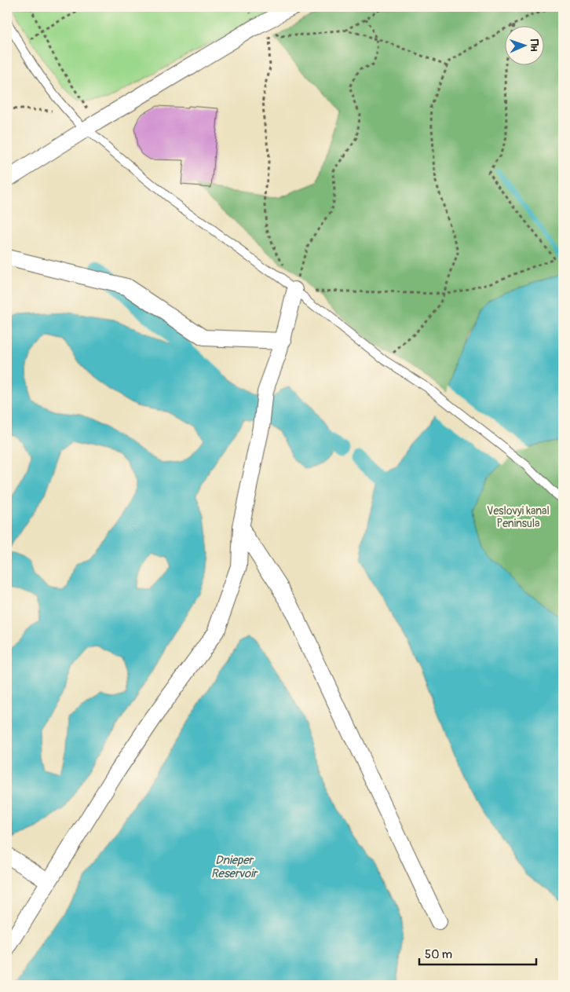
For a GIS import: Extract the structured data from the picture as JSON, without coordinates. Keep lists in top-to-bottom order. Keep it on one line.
{"water":["Dnieper Reservoir"],"parks":["Veslovyi kanal Peninsula"],"scale_bar":"50 m","north":"right"}
